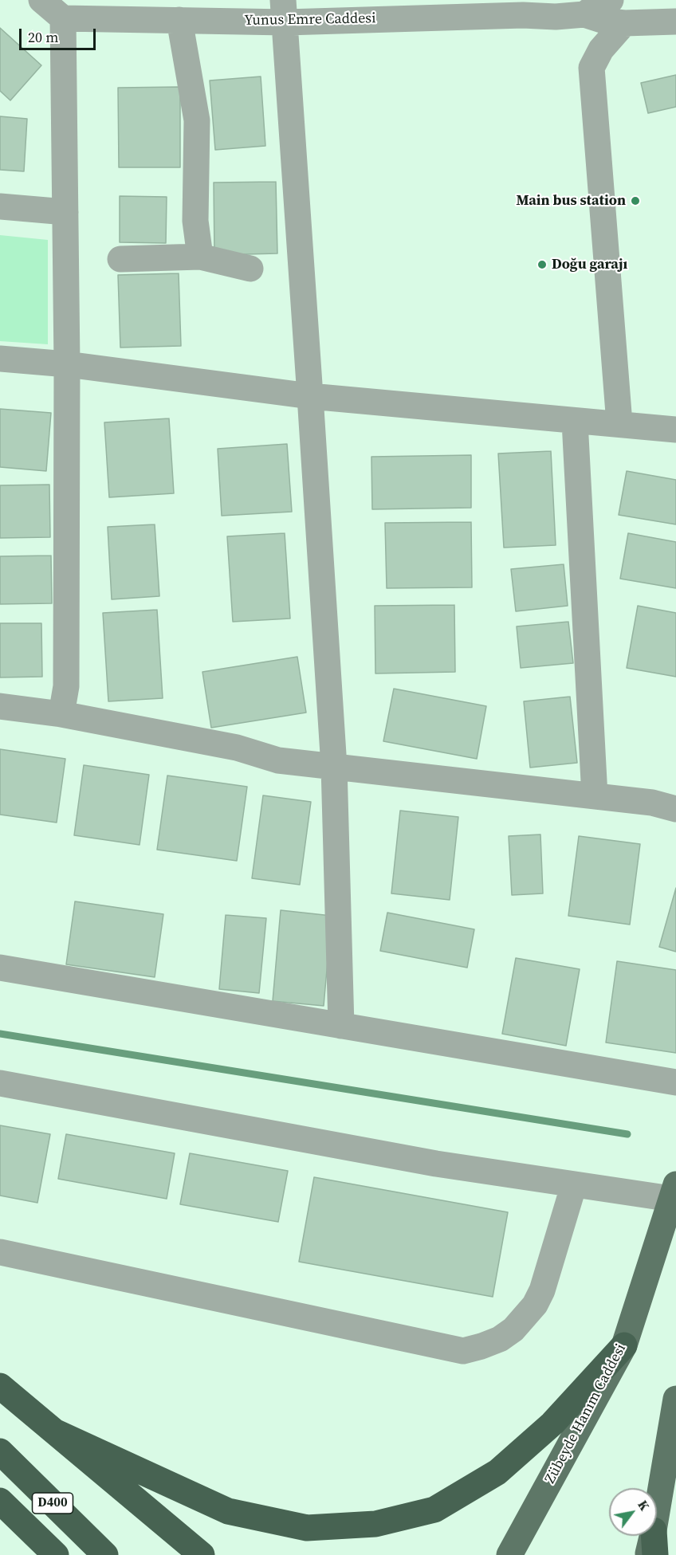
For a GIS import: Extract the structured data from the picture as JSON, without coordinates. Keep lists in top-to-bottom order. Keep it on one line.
{"streets":{"highway":["D400"],"main road":["Zübeyde Hanım Caddesi"],"street":["Yunus Emre Caddesi"]},"places":["Main bus station","Doğu garajı"],"scale_bar":"20 m","north":"top right"}
